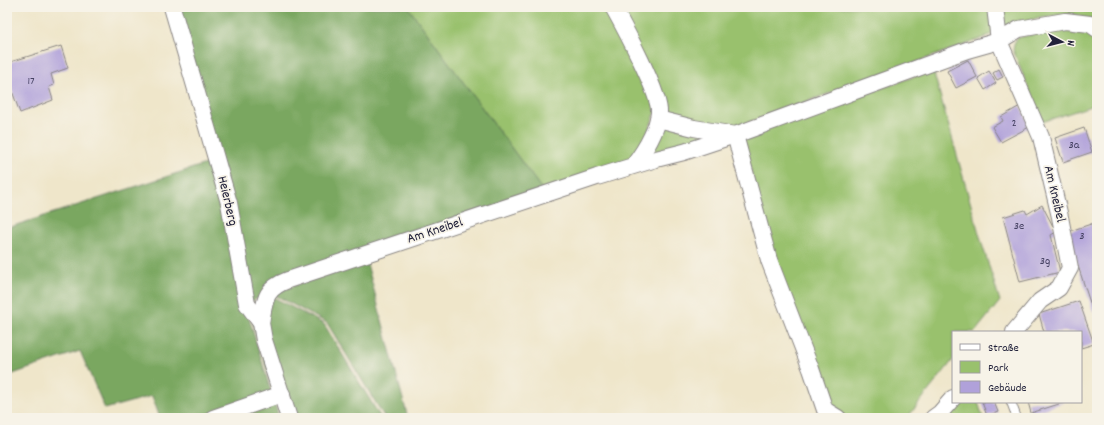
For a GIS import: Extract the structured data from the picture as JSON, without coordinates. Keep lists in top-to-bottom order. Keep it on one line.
{"streets":{"street":["Am Kneibel","Heierberg"]},"crossings":[["Am Kneibel","Heierberg"]],"house_numbers":["17","2","3a","3e","3","3g"],"legend":["Straße","Park","Gebäude"],"north":"right"}
